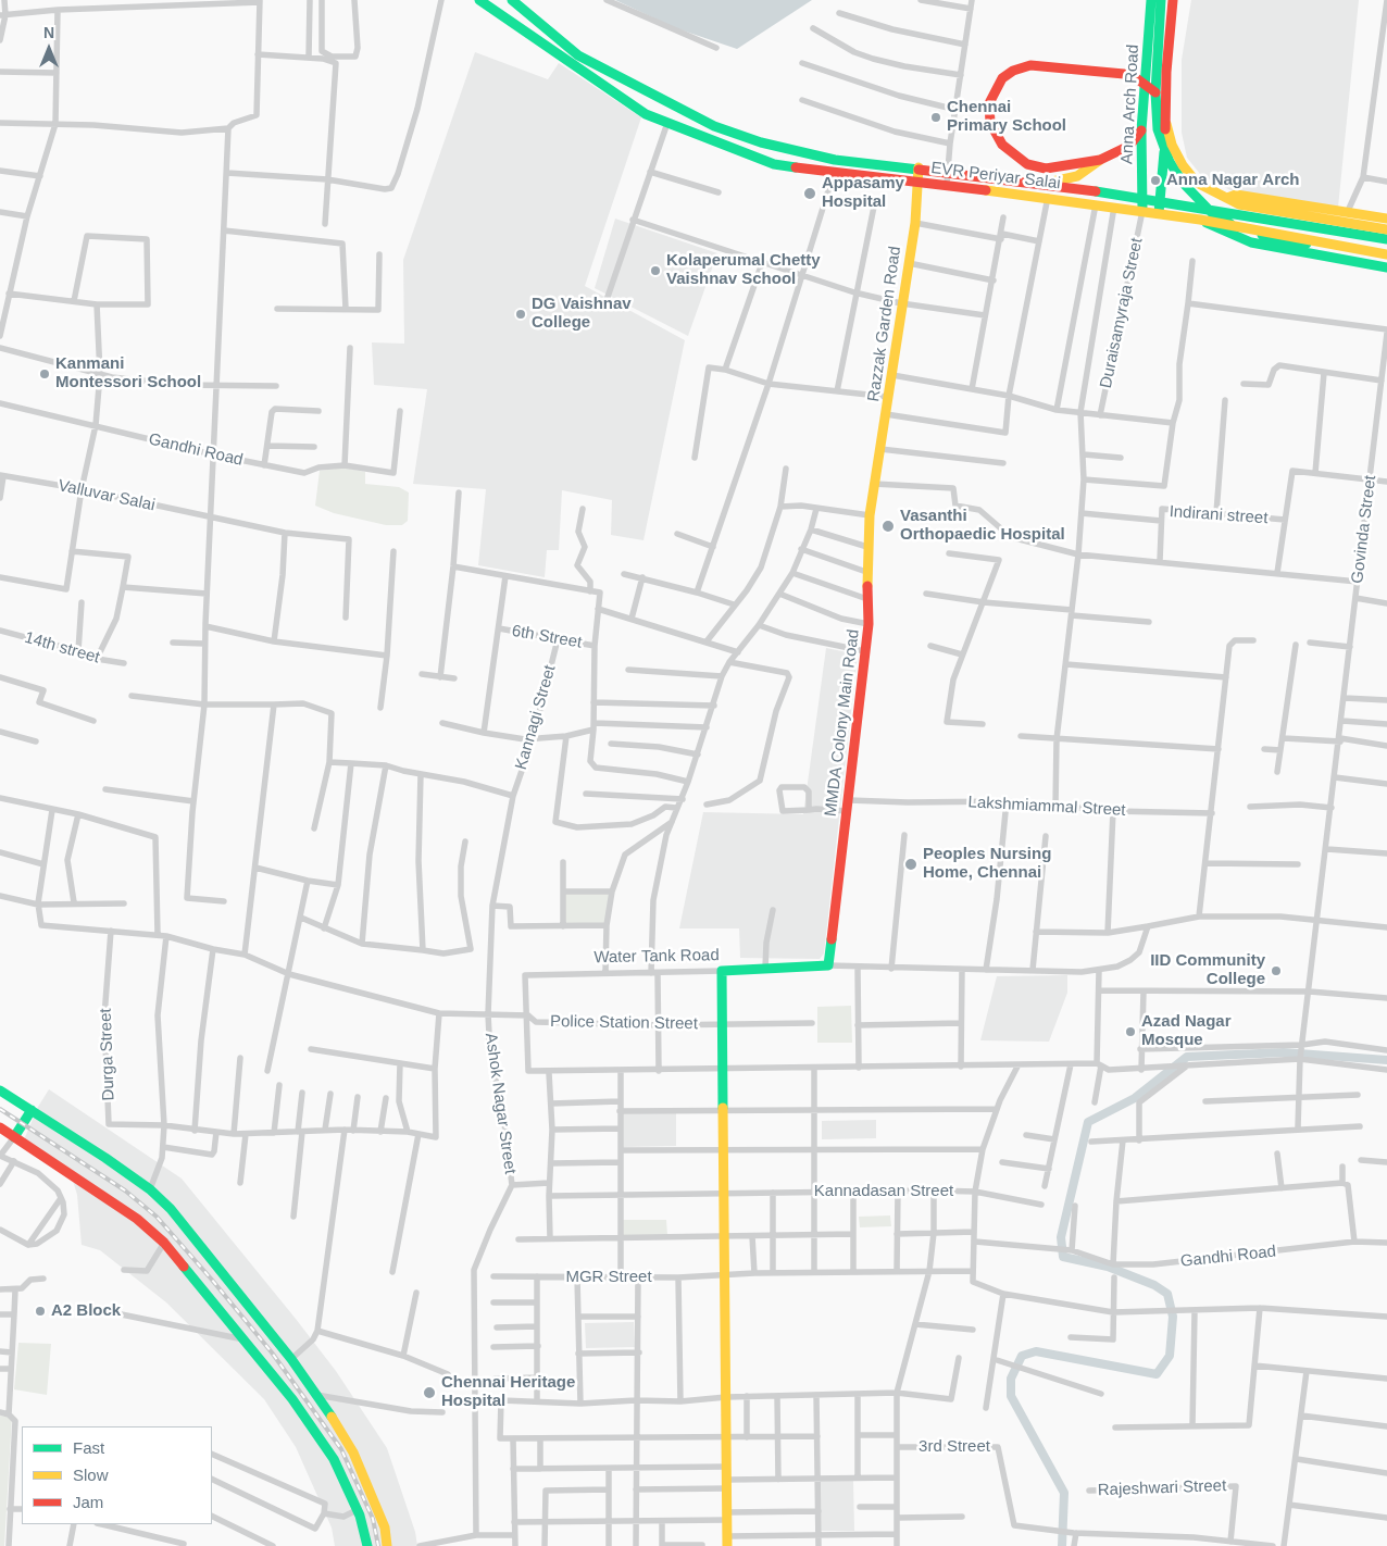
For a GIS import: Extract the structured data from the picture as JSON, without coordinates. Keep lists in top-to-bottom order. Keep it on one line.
{"streets":{"main road":["Anna Arch Road","EVR Periyar Salai","Razzak Garden Road","MMDA Colony Main Road","Water Tank Road"],"street":["Duraisamyraja Street","Gandhi Road","Valluvar Salai","Indirani street","Govinda Street","6th Street","14th street","Kannagi Street","Lakshmiammal Street","Police Station Street","Durga Street","Ashok Nagar Street","Kannadasan Street","MGR Street","3rd Street","Rajeshwari Street"]},"crossings":[["Anna Arch Road","EVR Periyar Salai"],["Anna Arch Road","Duraisamyraja Street"],["EVR Periyar Salai","Duraisamyraja Street"],["EVR Periyar Salai","Razzak Garden Road"],["Razzak Garden Road","MMDA Colony Main Road"],["6th Street","Kannagi Street"],["Kannagi Street","Ashok Nagar Street"],["MMDA Colony Main Road","Lakshmiammal Street"],["MMDA Colony Main Road","Water Tank Road"],["Water Tank Road","Police Station Street"],["Police Station Street","Durga Street"],["Police Station Street","Ashok Nagar Street"],["3rd Street","Rajeshwari Street"]],"places":["Chennai Primary School","Anna Nagar Arch","Appasamy Hospital","Kolaperumal Chetty Vaishnav School","DG Vaishnav College","Kanmani Montessori School","Vasanthi Orthopaedic Hospital","Peoples Nursing Home, Chennai","IID Community College","Azad Nagar Mosque","A2 Block","Chennai Heritage Hospital"],"legend":["Fast","Slow","Jam"],"north":"top"}
